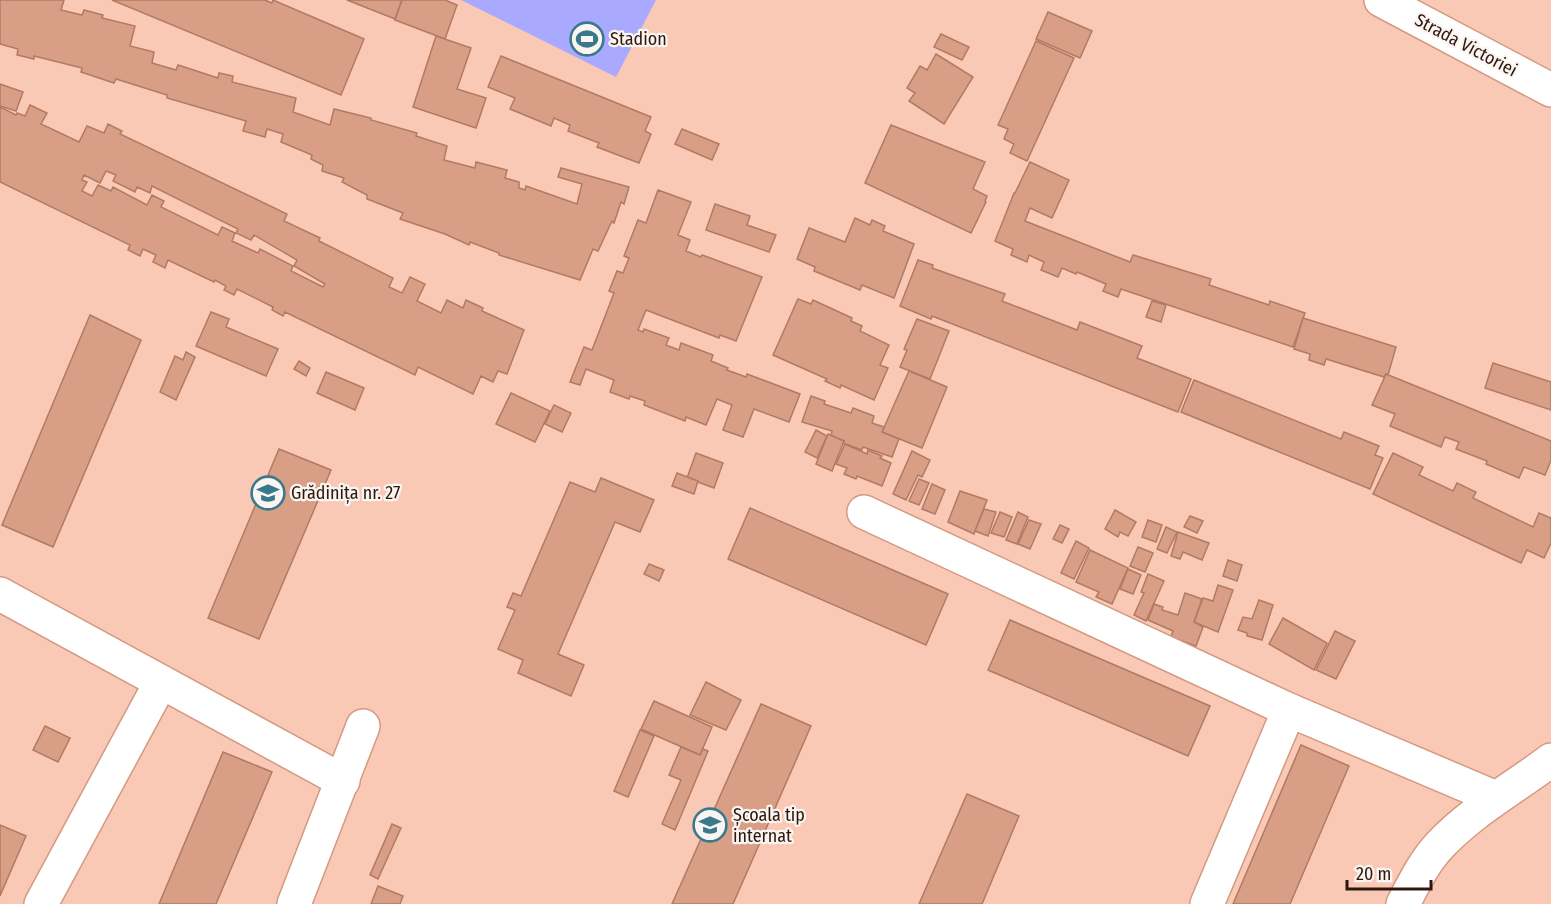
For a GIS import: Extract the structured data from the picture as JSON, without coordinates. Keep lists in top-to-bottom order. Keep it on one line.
{"streets":{"street":["Strada Victoriei"]},"places":{"sports":["Stadion"],"school or university":["Grădinița nr. 27","Școala tip internat"]},"scale_bar":"20 m"}
